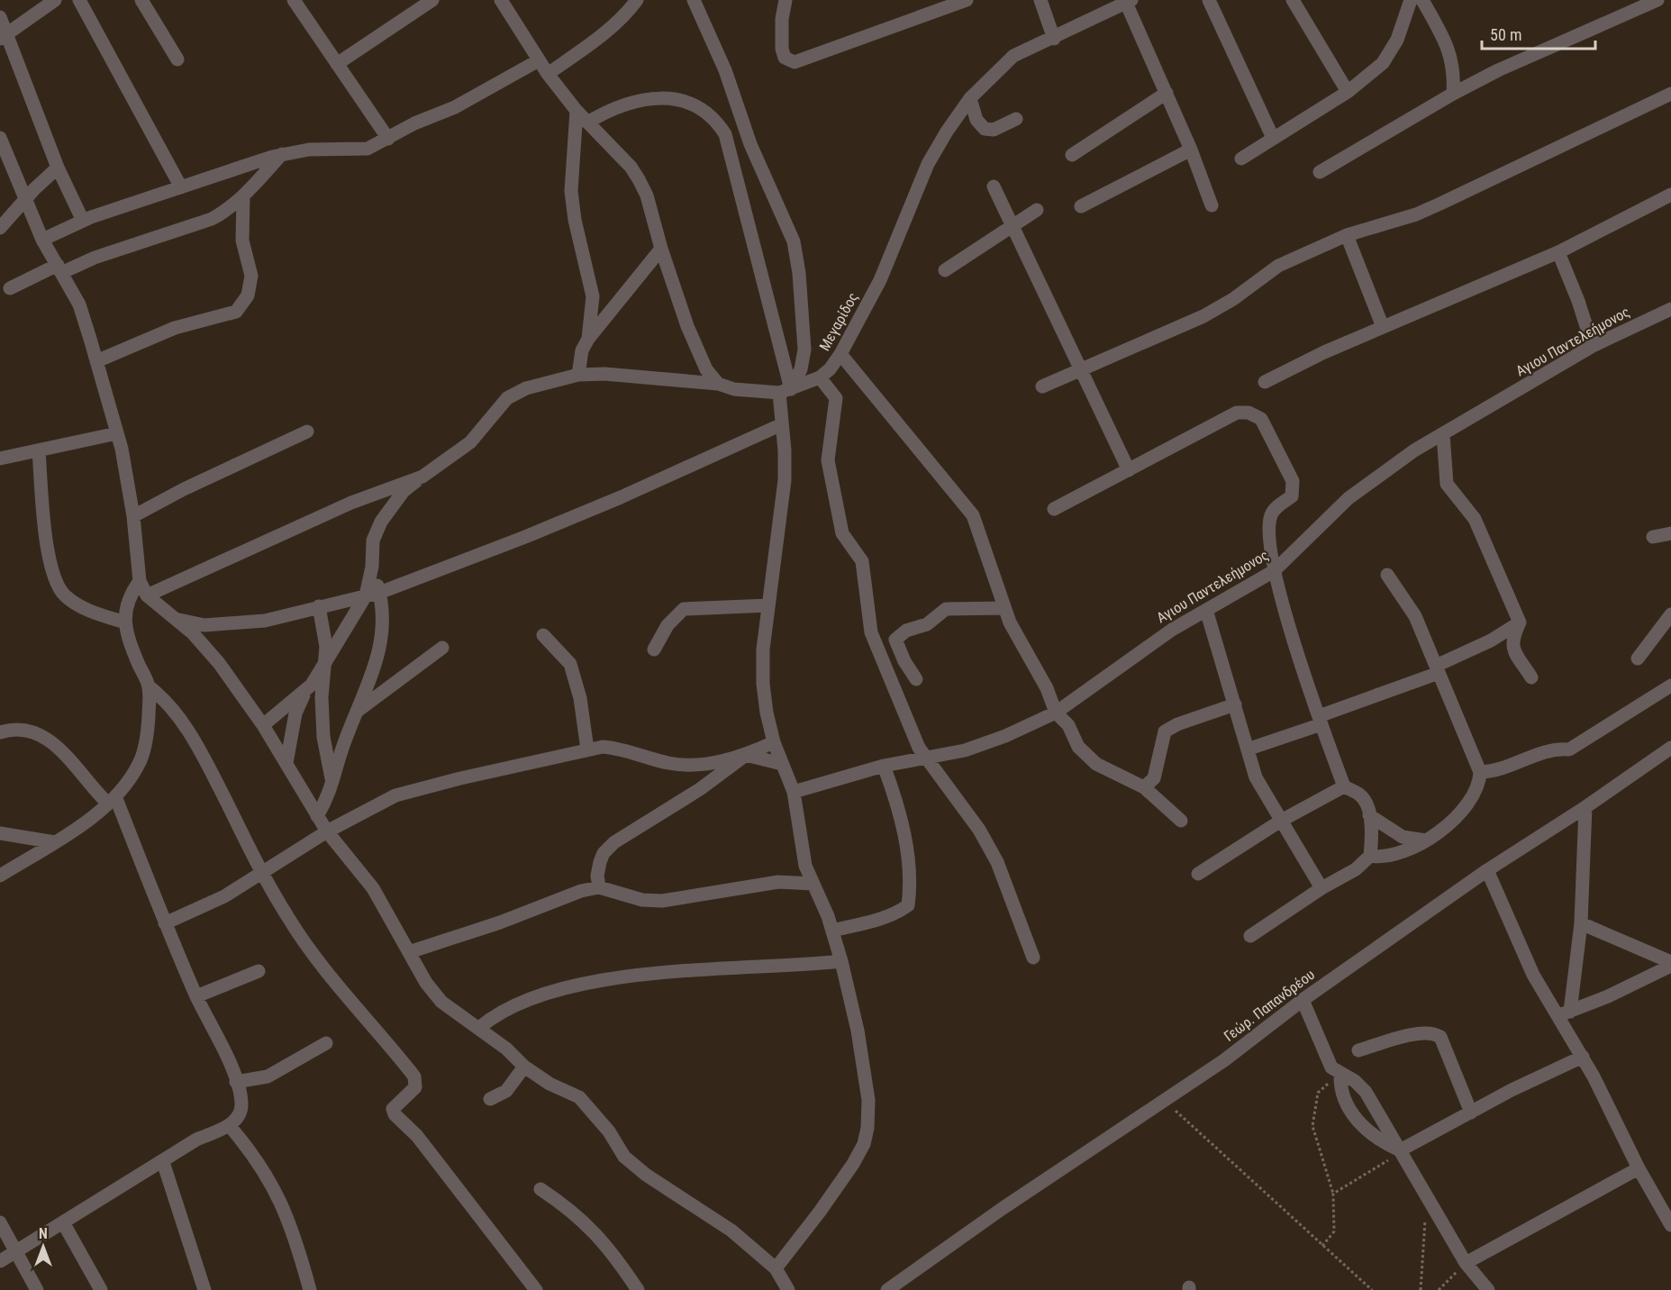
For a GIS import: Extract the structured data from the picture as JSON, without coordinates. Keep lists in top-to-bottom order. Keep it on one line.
{"streets":{"street":["Μεγαρίδος","Αγιου Παντελεήμονος","Γεώρ. Παπανδρέου"]},"scale_bar":"50 m","north":"top"}
